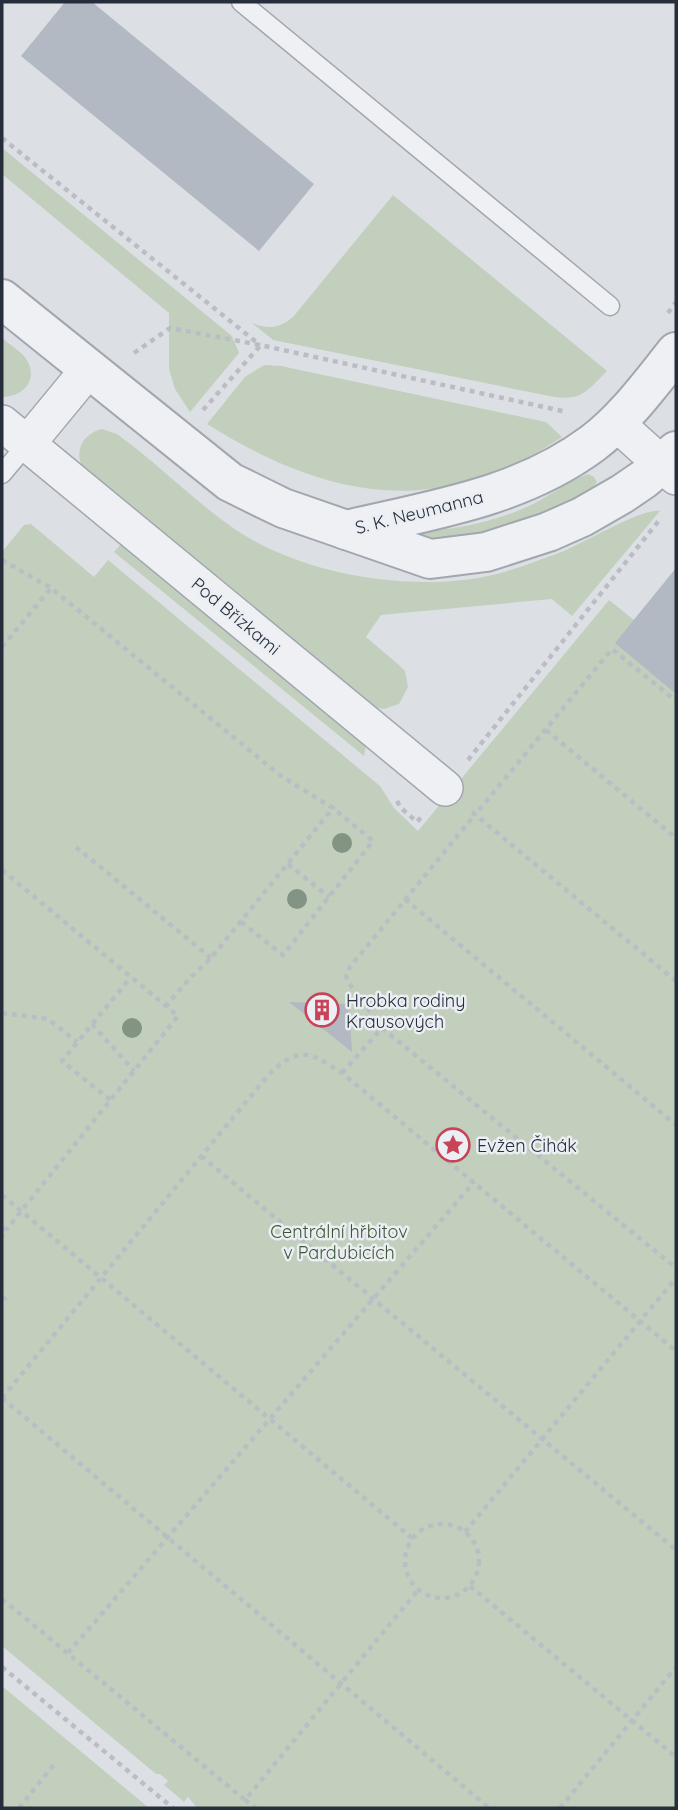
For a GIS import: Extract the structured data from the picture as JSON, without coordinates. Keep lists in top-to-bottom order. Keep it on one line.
{"streets":{"street":["S. K. Neumanna","Pod Břízkami"]},"parks":["Centrální hřbitov v Pardubicích"],"places":{"building":["Hrobka rodiny Krausových"],"place":["Evžen Čihák"]}}
